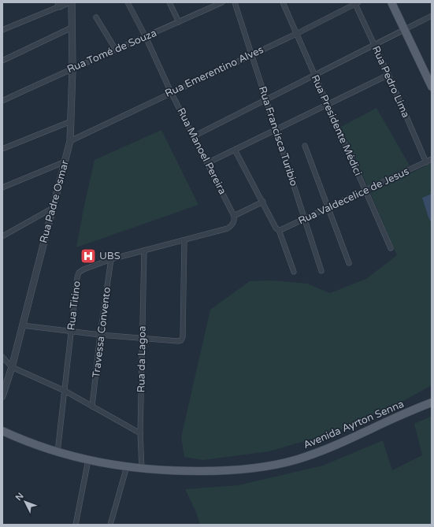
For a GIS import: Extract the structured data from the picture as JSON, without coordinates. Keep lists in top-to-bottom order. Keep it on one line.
{"streets":{"main road":["Avenida Ayrton Senna"],"street":["Rua Tomé de Souza","Rua Emerentino Alves","Rua Pedro Lima","Rua Presidente Médici","Rua Francisca Turibio","Rua Manoel Pereira","Rua Valdecelice de Jesus","Rua Padre Osmar","Rua Titino","Travessa Convento","Rua da Lagoa"]},"crossings":[["Rua Tomé de Souza","Rua Manoel Pereira"],["Rua Tomé de Souza","Rua Padre Osmar"],["Rua Emerentino Alves","Rua Pedro Lima"],["Rua Emerentino Alves","Rua Presidente Médici"],["Rua Emerentino Alves","Rua Francisca Turibio"],["Rua Emerentino Alves","Rua Manoel Pereira"],["Rua Emerentino Alves","Rua Padre Osmar"],["Rua Pedro Lima","Rua Valdecelice de Jesus"],["Rua Presidente Médici","Rua Valdecelice de Jesus"],["Rua Francisca Turibio","Rua Valdecelice de Jesus"],["Rua Manoel Pereira","Rua Titino"],["Rua Titino","Travessa Convento"],["Rua Titino","Rua da Lagoa"],["Rua Titino","Avenida Ayrton Senna"],["Rua da Lagoa","Avenida Ayrton Senna"]],"places":{"hospital":["UBS"]},"north":"top left"}
